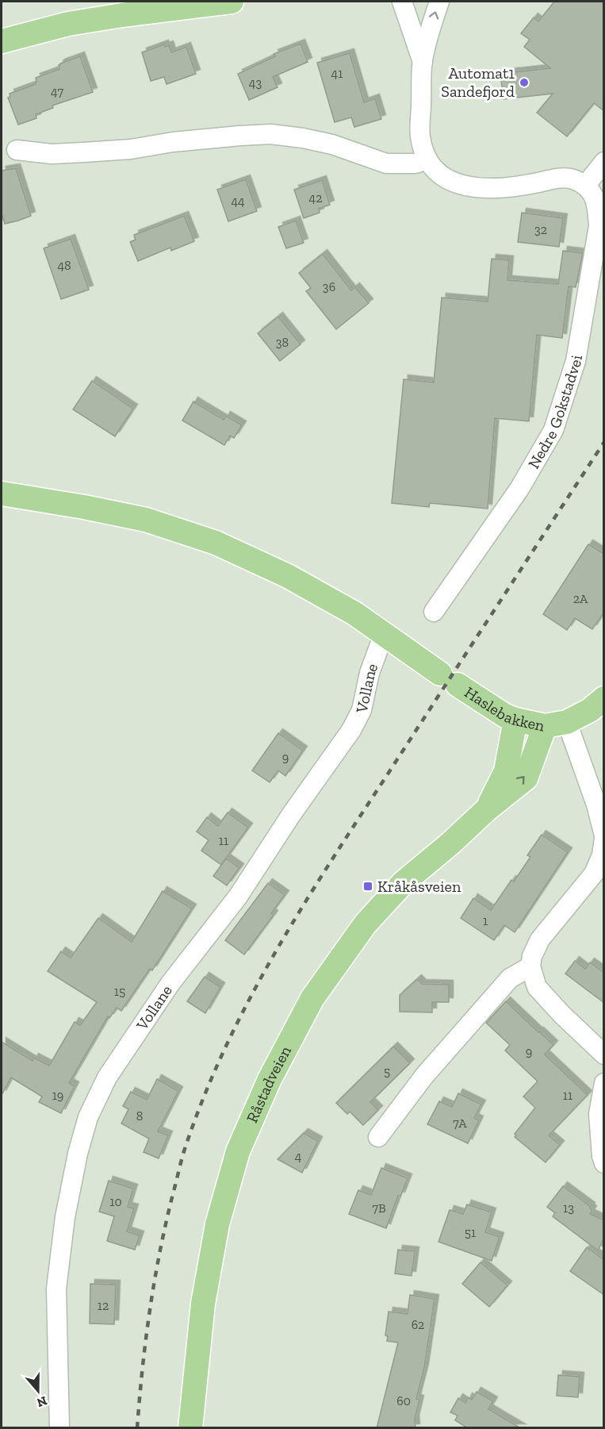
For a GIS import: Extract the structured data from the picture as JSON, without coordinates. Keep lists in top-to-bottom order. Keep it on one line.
{"streets":{"main road":["Haslebakken","Råstadveien"],"street":["Nedre Gokstadvei","Vollane"]},"crossings":[["Vollane","Haslebakken"],["Haslebakken","Råstadveien"]],"places":{"other":["Automat1 Sandefjord"],"transit":["Kråkåsveien"]},"house_numbers":["41","43","47","42","44","32","48","36","38","2A","9","11","1","15","9","5","19","11","8","7A","4","10","7B","13","51","12","62","60"],"north":"bottom"}
